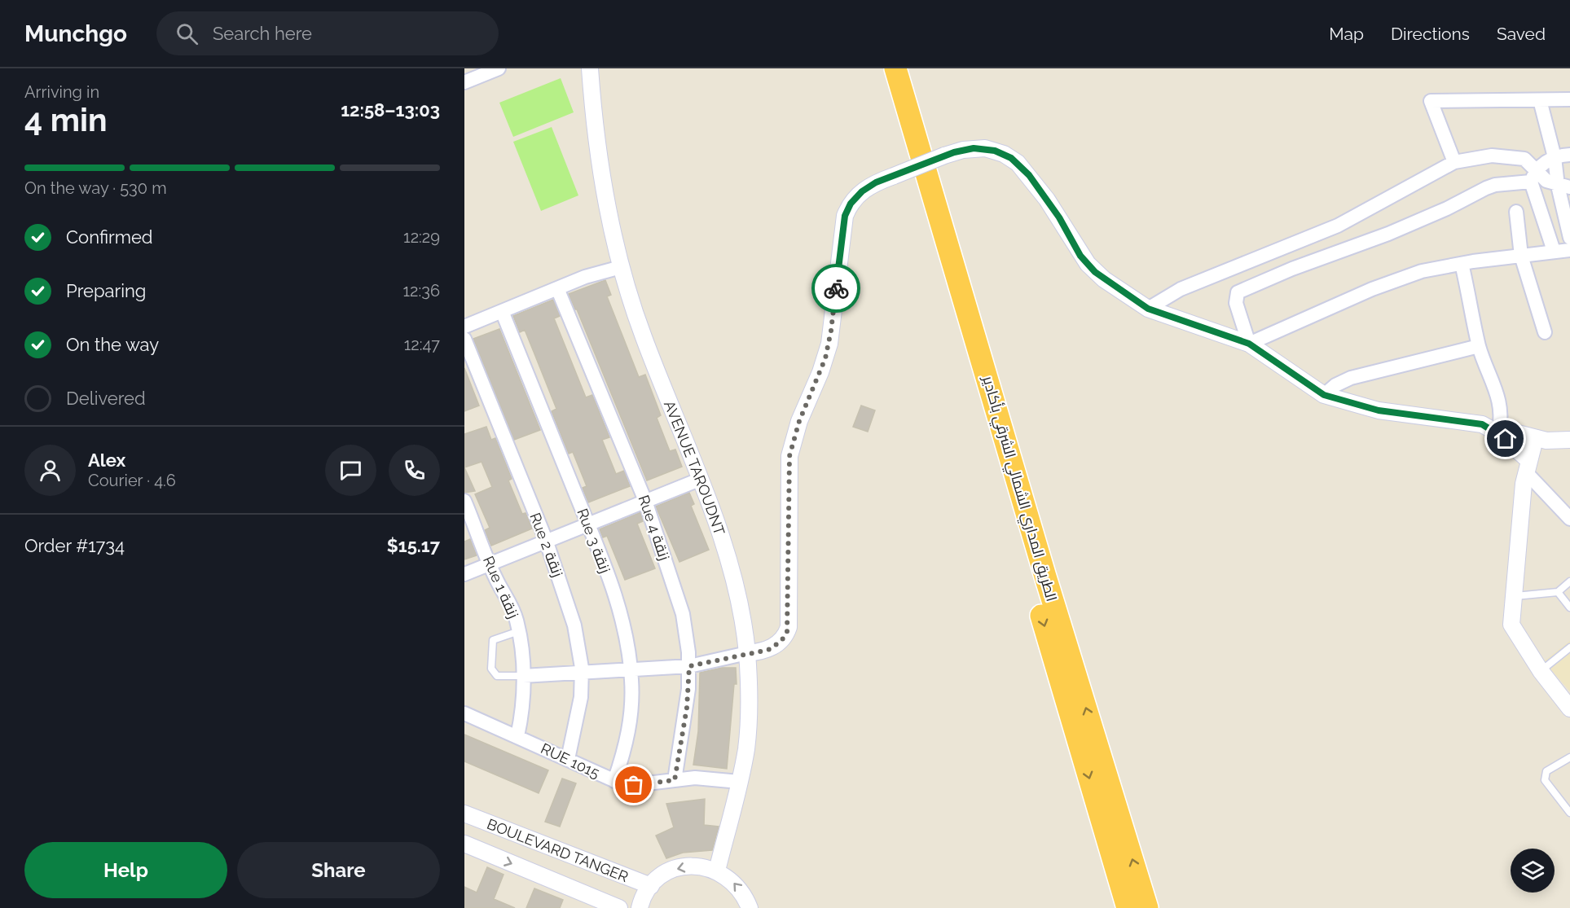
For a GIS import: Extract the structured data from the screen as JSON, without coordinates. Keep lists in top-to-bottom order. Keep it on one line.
{"streets":{"highway":["الطريق المداري الشمالي الشرقي بأكادير"],"street":["AVENUE TAROUDNT","Rue 4 زنقة","Rue 3 زنقة","Rue 2 زنقة","Rue 1 زنقة","RUE 1015","BOULEVARD TANGER"]},"crossings":[["AVENUE TAROUDNT","RUE 1015"],["Rue 4 زنقة","RUE 1015"],["Rue 3 زنقة","RUE 1015"],["Rue 2 زنقة","RUE 1015"],["Rue 1 زنقة","RUE 1015"]],"page":{"header":"Munchgo","search":"Search here","nav":["Map","Directions","Saved"],"heading":["4 min","Arriving in","12:58–13:03"],"panel":["Alex","Courier · 4.6","Order #1734","$15.17"],"bar":"On the way · 530 m","list":[["Confirmed","12:29"],["Preparing","12:36"],["On the way","12:47"],"Delivered"],"buttons":["Help","Share"]}}
